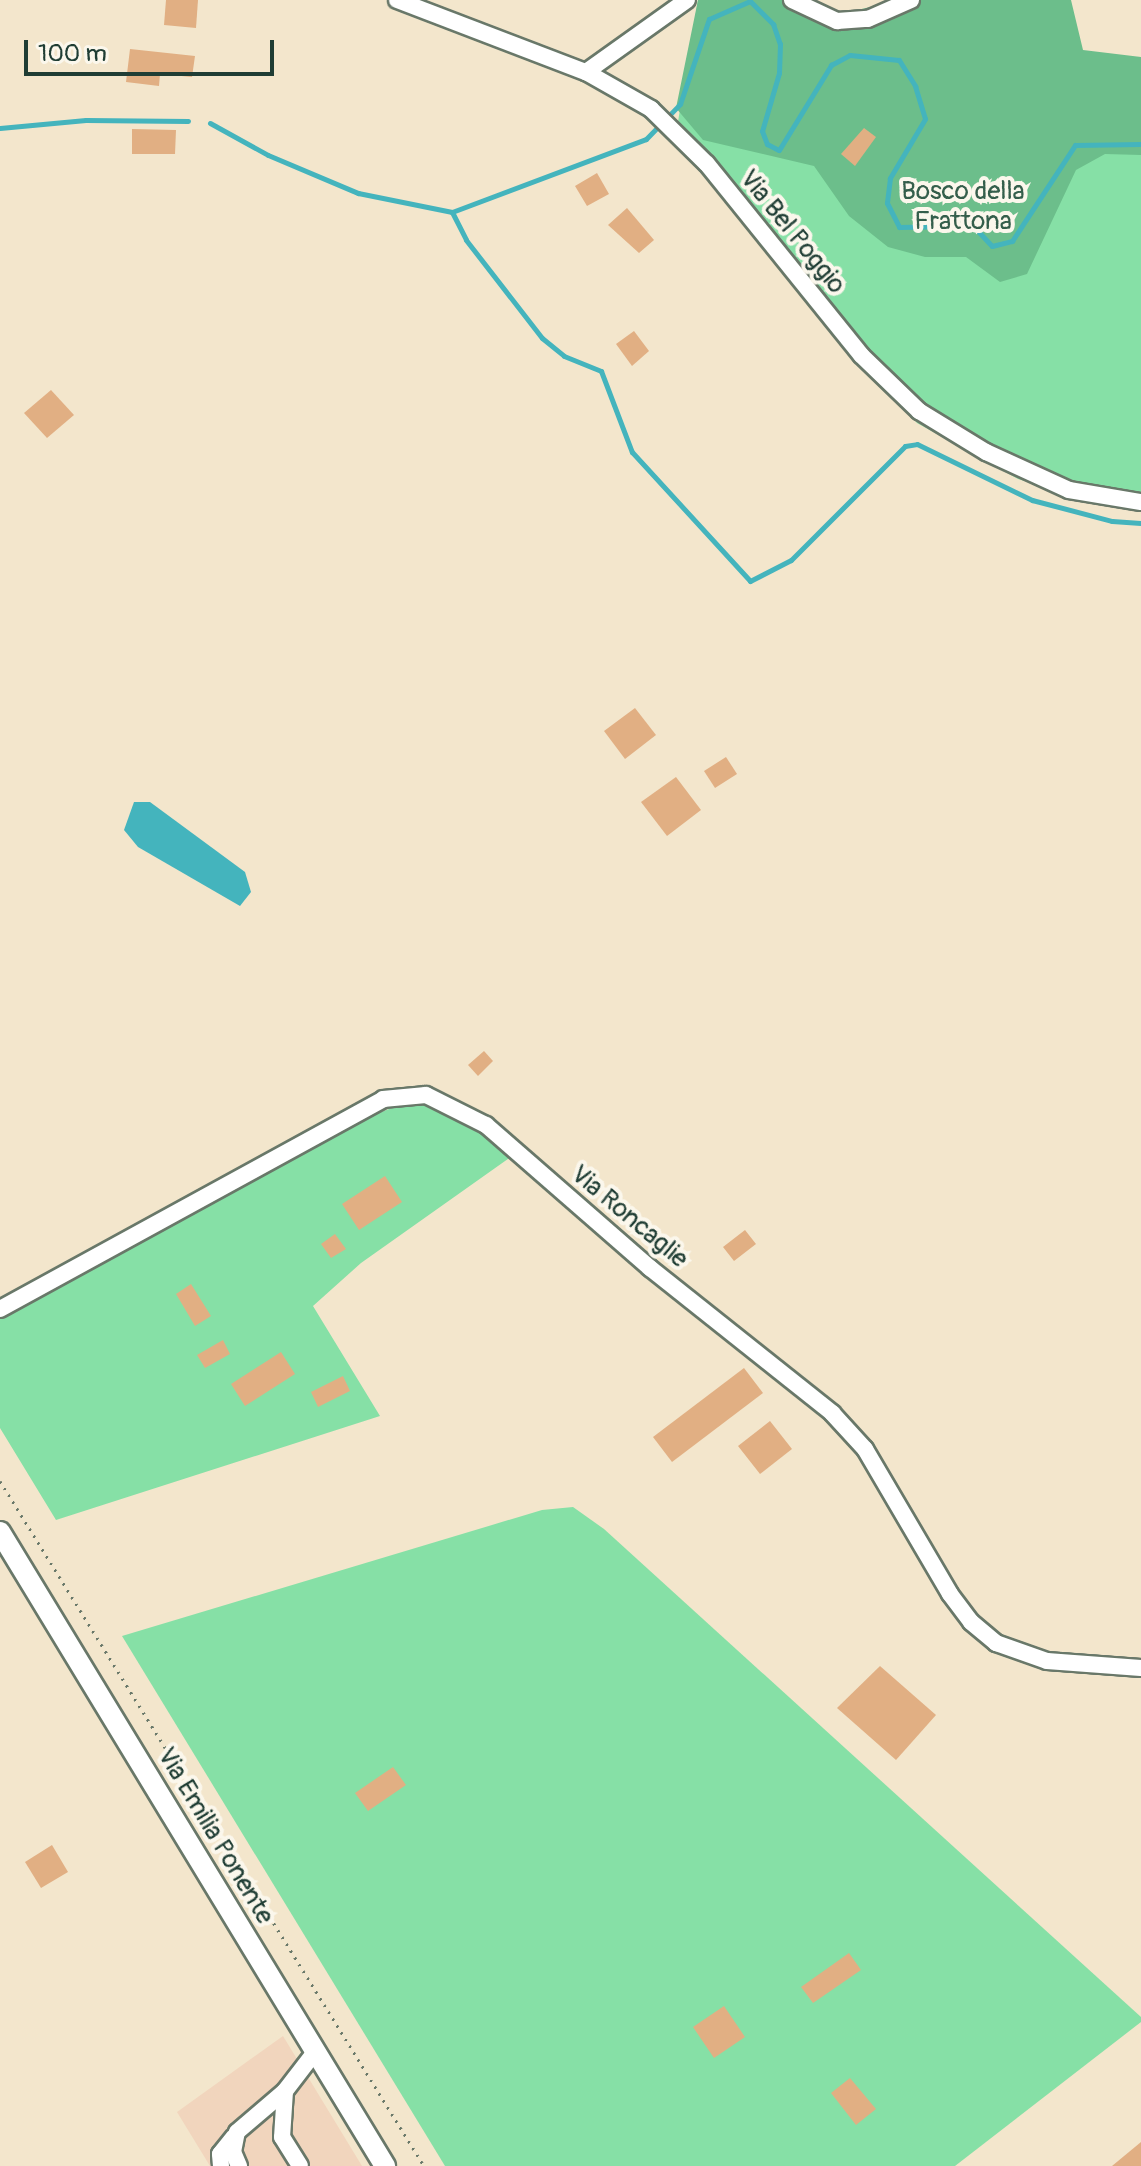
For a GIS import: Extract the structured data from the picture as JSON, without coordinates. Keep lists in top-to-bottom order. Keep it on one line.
{"streets":{"main road":["Via Emilia Ponente"],"street":["Via Bel Poggio","Via Roncaglie"]},"parks":["Bosco della Frattona"],"scale_bar":"100 m"}
